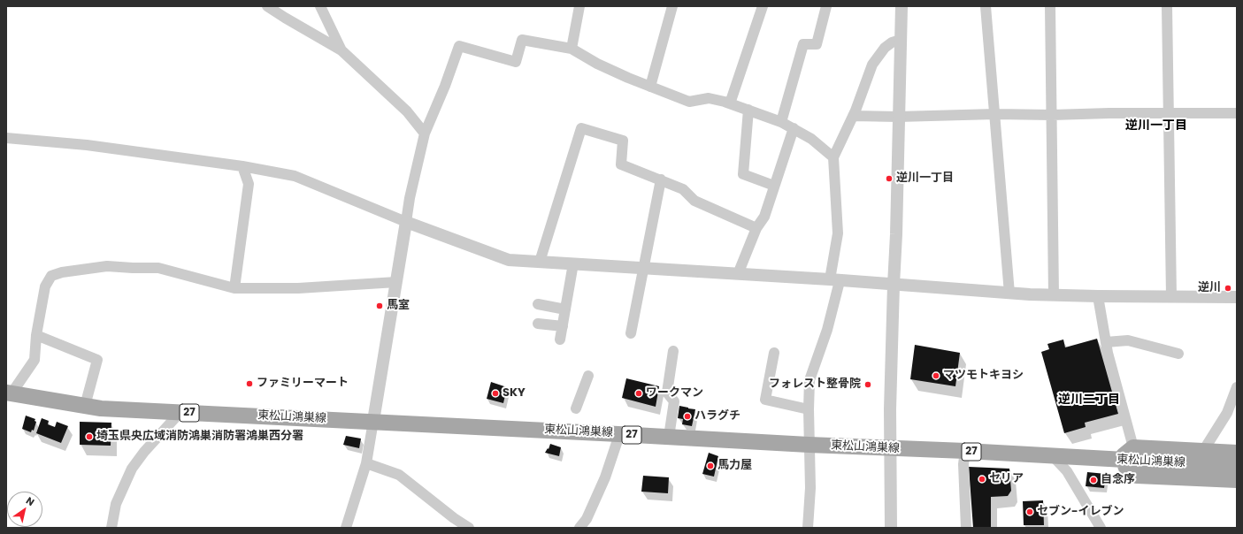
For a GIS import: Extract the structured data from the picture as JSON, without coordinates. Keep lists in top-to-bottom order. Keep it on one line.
{"streets":{"main road":["27","東松山鴻巣線"]},"districts":["逆川一丁目","逆川二丁目"],"places":["逆川一丁目","逆川","馬室","マツモトキヨシ","ファミリーマート","フォレスト整骨院","SKY","ワークマン","ハラグチ","埼玉県央広域消防鴻巣消防署鴻巣西分署","馬力屋","セリア","自念序","セブン-イレブン"],"north":"top right"}
